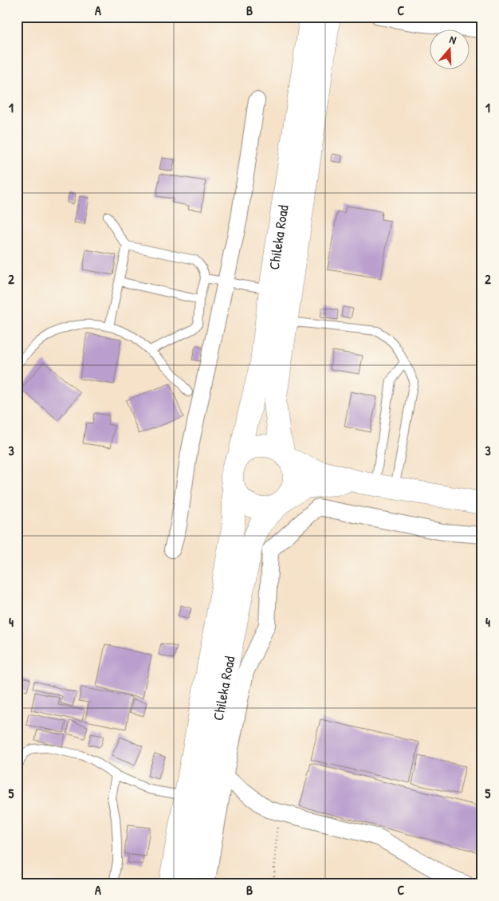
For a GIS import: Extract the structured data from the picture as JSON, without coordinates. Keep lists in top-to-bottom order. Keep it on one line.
{"streets":{"main road":["Chileka Road"]},"north":"top","grid":{"columns":["A","B","C"],"rows":["1","2","3","4","5"]}}
